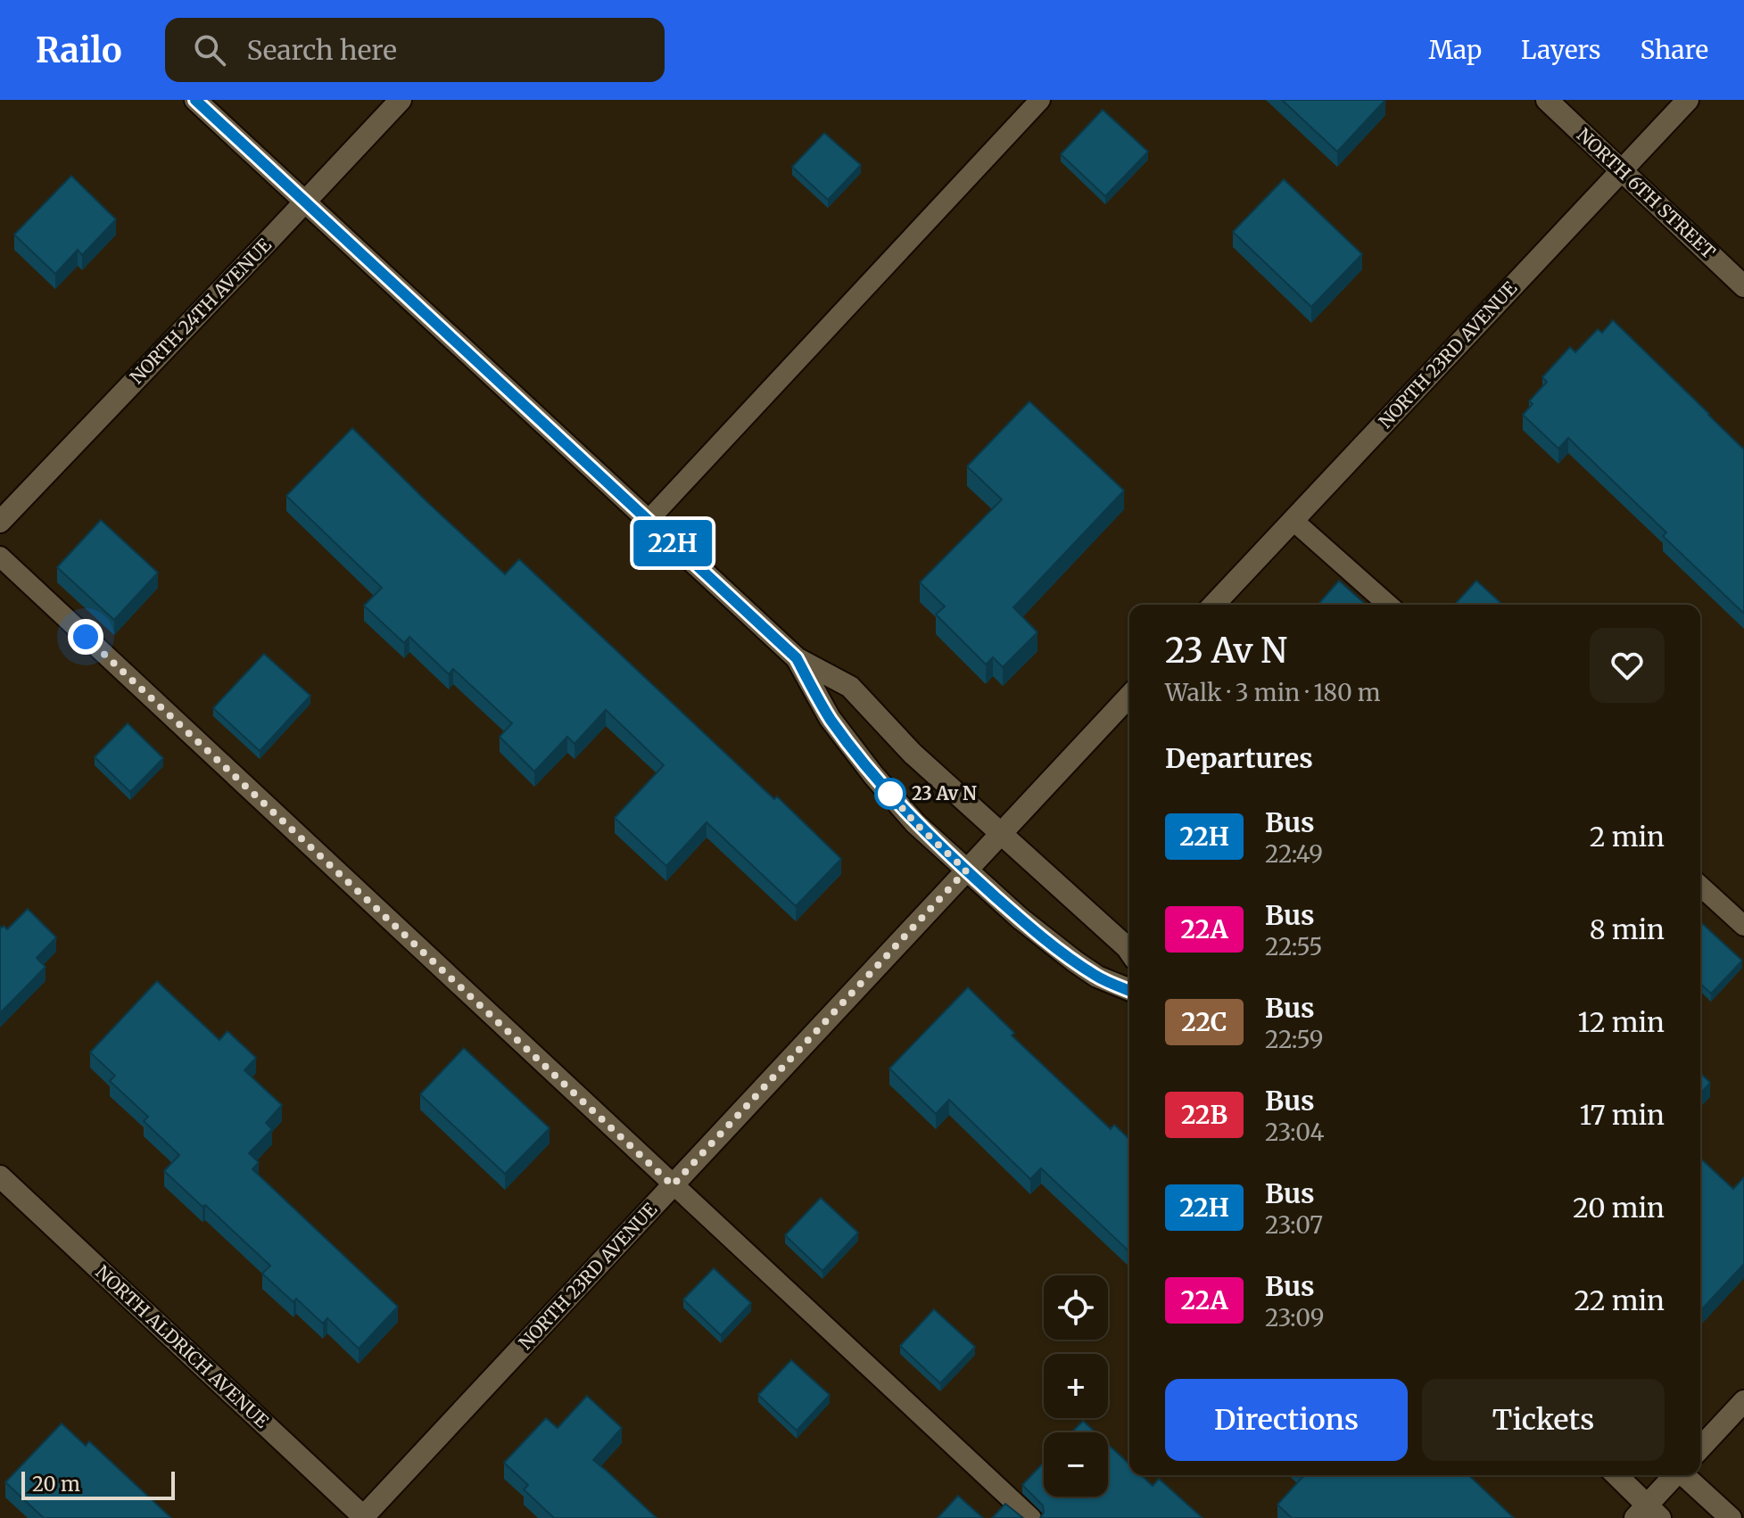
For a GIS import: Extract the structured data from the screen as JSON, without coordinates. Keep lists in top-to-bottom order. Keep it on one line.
{"streets":{"street":["NORTH 6TH STREET","NORTH 24TH AVENUE","NORTH 23RD AVENUE","NORTH ALDRICH AVENUE"]},"crossings":[["NORTH 6TH STREET","NORTH 23RD AVENUE"],["NORTH 23RD AVENUE","NORTH ALDRICH AVENUE"]],"places":["23 Av N"],"lines":["bus line 22H"],"scale_bar":"20 m","page":{"header":"Railo","search":"Search here","nav":["Map","Layers","Share"],"on_map":"22H","heading":[["23 Av N","Walk · 3 min · 180 m"],"Departures"],"list":[{"mark":"22H","name":"Bus","note":"22:49","value":"2 min"},{"mark":"22A","name":"Bus","note":"22:55","value":"8 min"},{"mark":"22C","name":"Bus","note":"22:59","value":"12 min"},{"mark":"22B","name":"Bus","note":"23:04","value":"17 min"},{"mark":"22H","name":"Bus","note":"23:07","value":"20 min"},{"mark":"22A","name":"Bus","note":"23:09","value":"22 min"}],"map_buttons":["+","−"],"buttons":["Directions","Tickets"],"scale":"20 m"}}
